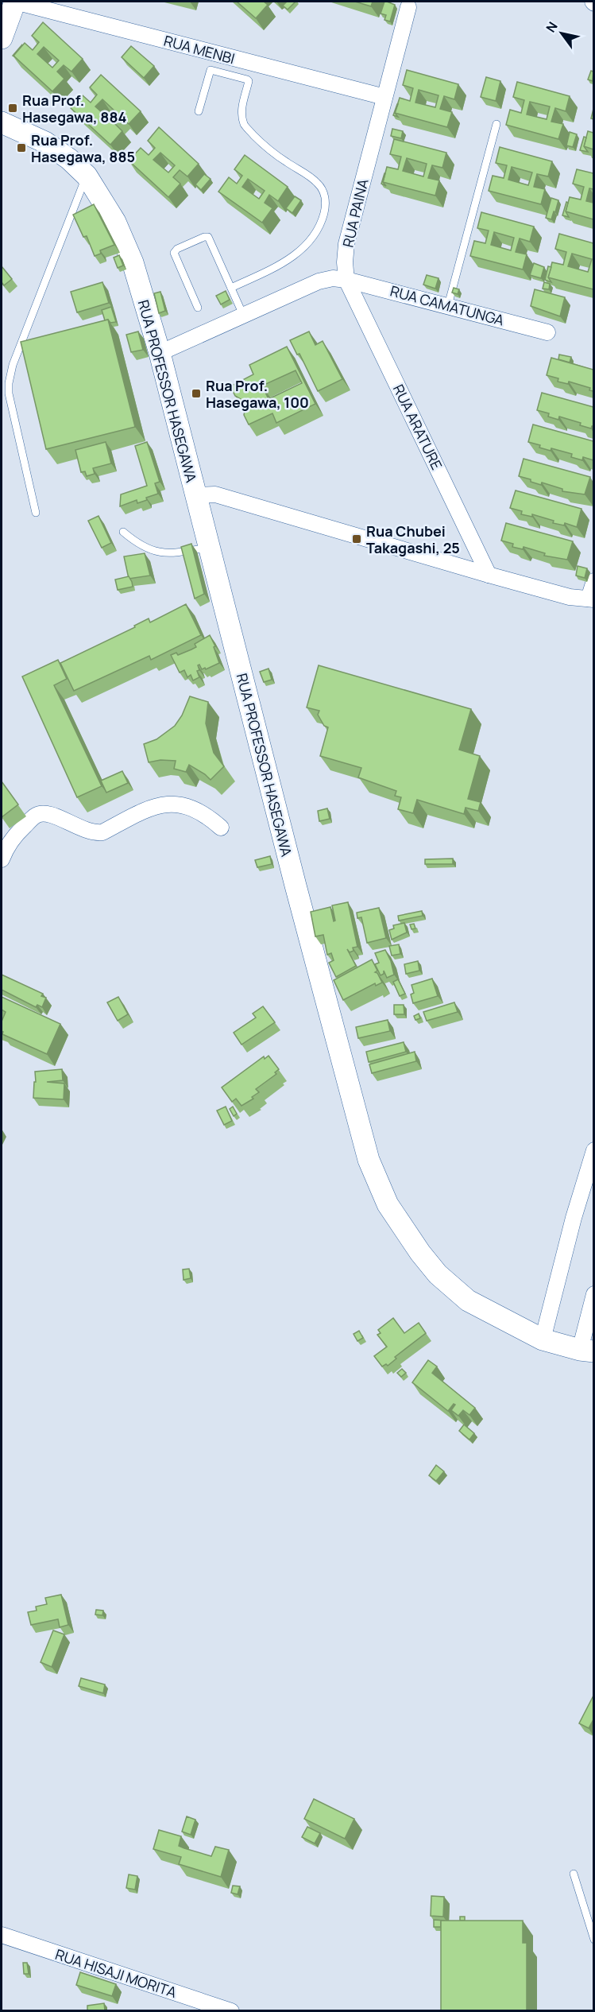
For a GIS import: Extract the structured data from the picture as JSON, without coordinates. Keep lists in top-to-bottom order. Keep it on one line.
{"streets":{"street":["RUA MENBI","RUA PAINA","RUA CAMATUNGA","RUA PROFESSOR HASEGAWA","RUA ARATURE","RUA HISAJI MORITA"]},"crossings":[["RUA MENBI","RUA PAINA"],["RUA PAINA","RUA CAMATUNGA"],["RUA PAINA","RUA ARATURE"],["RUA CAMATUNGA","RUA ARATURE"]],"places":{"transit":["Rua Prof. Hasegawa, 884","Rua Prof. Hasegawa, 885","Rua Prof. Hasegawa, 100","Rua Chubei Takagashi, 25"]},"north":"top left"}
